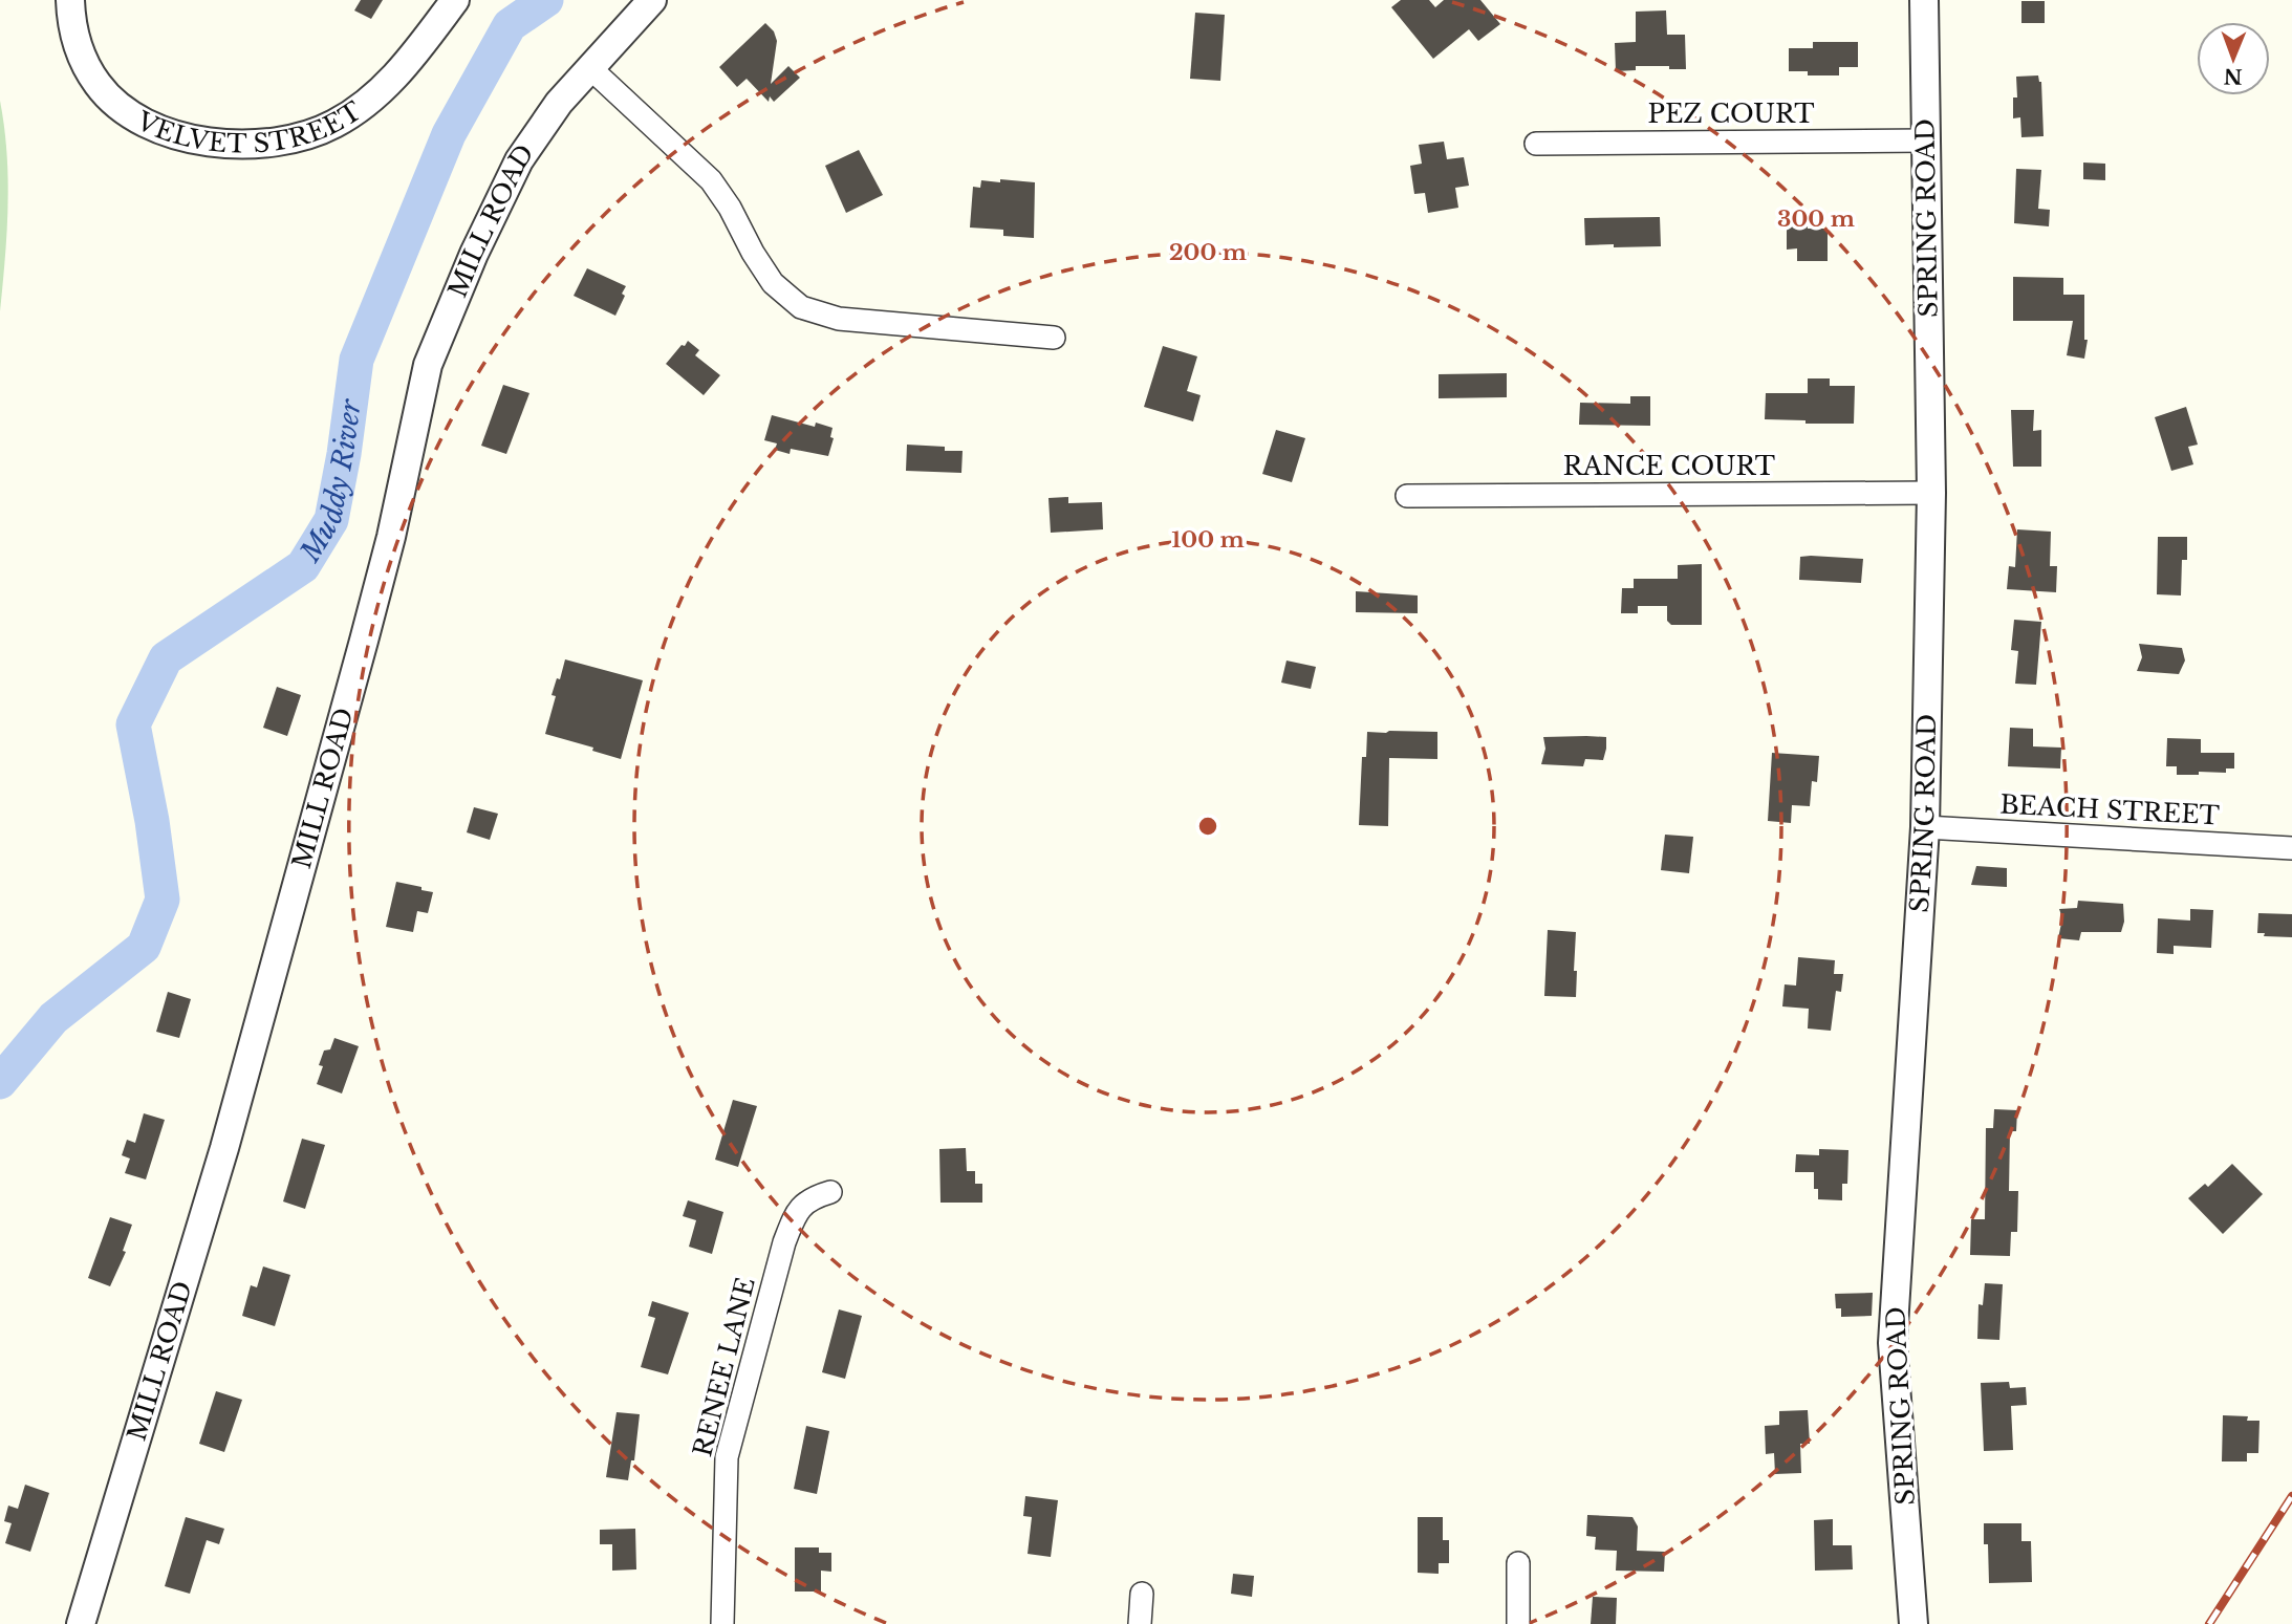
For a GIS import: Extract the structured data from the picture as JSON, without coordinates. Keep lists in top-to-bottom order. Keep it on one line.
{"streets":{"street":["VELVET STREET","PEZ COURT","SPRING ROAD","MILL ROAD","RANCE COURT","BEACH STREET","RENEE LANE"]},"crossings":[["PEZ COURT","SPRING ROAD"],["SPRING ROAD","RANCE COURT"],["SPRING ROAD","BEACH STREET"]],"water":["Muddy River"],"north":"bottom","rings":["300 m","200 m","100 m"]}
